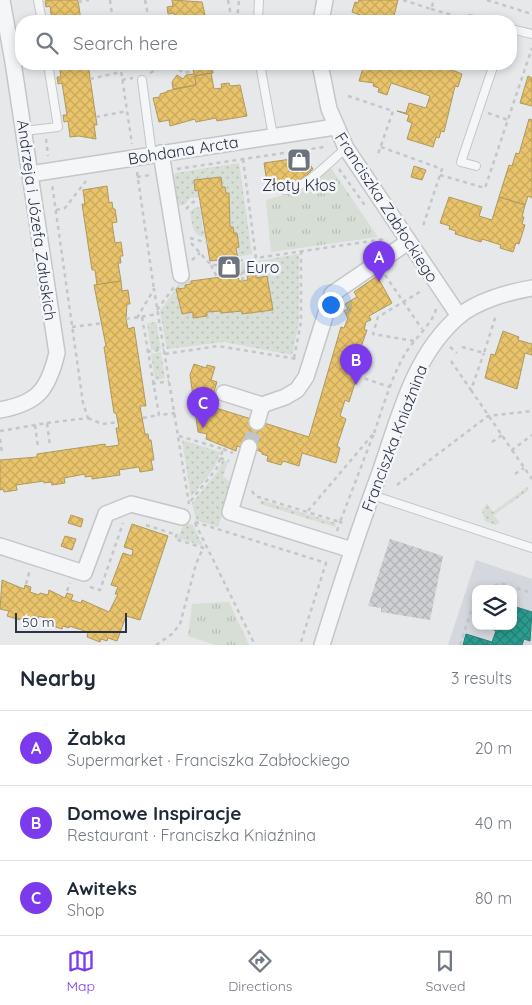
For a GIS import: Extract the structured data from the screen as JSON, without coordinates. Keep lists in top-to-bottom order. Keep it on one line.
{"streets":{"street":["Bohdana Arcta","Franciszka Zabłockiego","Andrzeja i Józefa Załuskich","Franciszka Kniaźnina"]},"crossings":[["Bohdana Arcta","Franciszka Zabłockiego"],["Bohdana Arcta","Andrzeja i Józefa Załuskich"],["Franciszka Zabłockiego","Franciszka Kniaźnina"]],"places":{"shop":["Złoty Kłos","Euro"]},"scale_bar":"50 m","page":{"search":"Search here","pins":["A","B","C"],"scale":"50 m","heading":["Nearby","3 results"],"list":[{"mark":"A","name":"Żabka","note":"Supermarket · Franciszka Zabłockiego","value":"20 m"},{"mark":"B","name":"Domowe Inspiracje","note":"Restaurant · Franciszka Kniaźnina","value":"40 m"},{"mark":"C","name":"Awiteks","note":"Shop","value":"80 m"}],"nav":["Map","Directions","Saved"]}}
